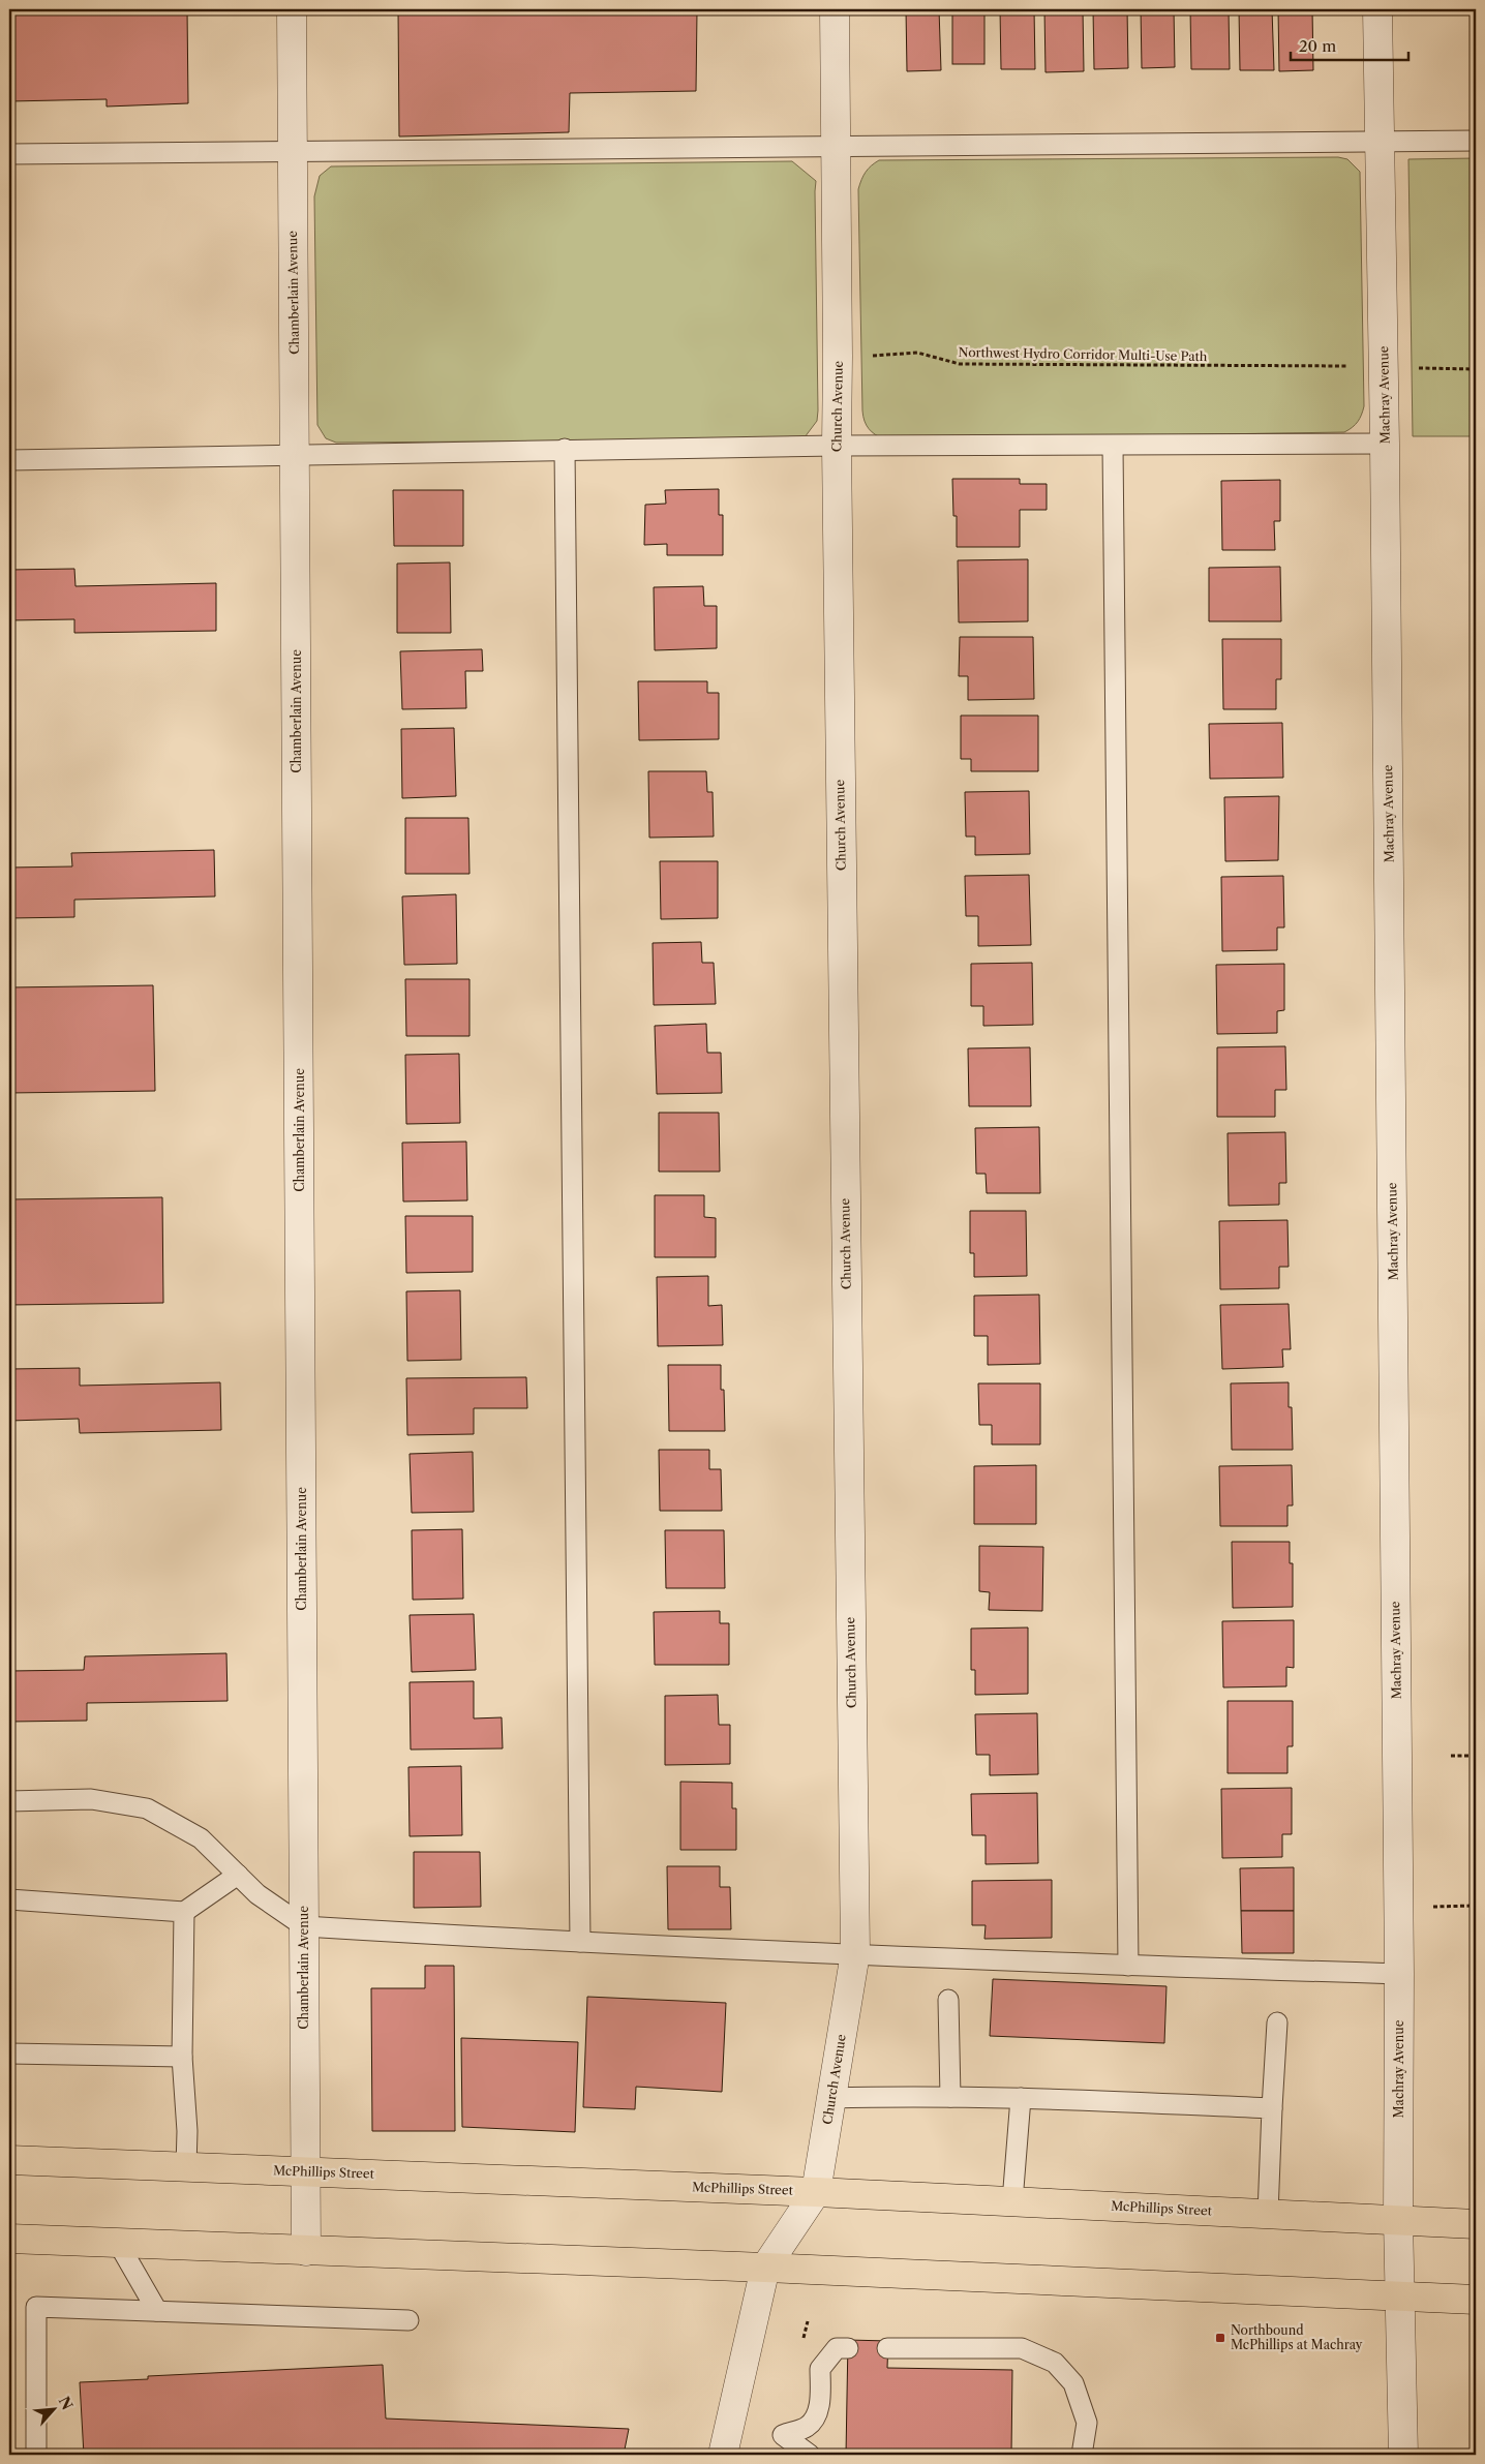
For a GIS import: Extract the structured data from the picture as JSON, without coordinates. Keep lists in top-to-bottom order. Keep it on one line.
{"streets":{"main road":["McPhillips Street"],"street":["Chamberlain Avenue","Machray Avenue","Church Avenue"],"path":["Northwest Hydro Corridor Multi-Use Path"]},"crossings":[["Chamberlain Avenue","McPhillips Street"],["Northwest Hydro Corridor Multi-Use Path","Church Avenue"],["Machray Avenue","McPhillips Street"],["Church Avenue","McPhillips Street"]],"places":{"transit":["Northbound McPhillips at Machray"]},"scale_bar":"20 m","north":"top right"}
